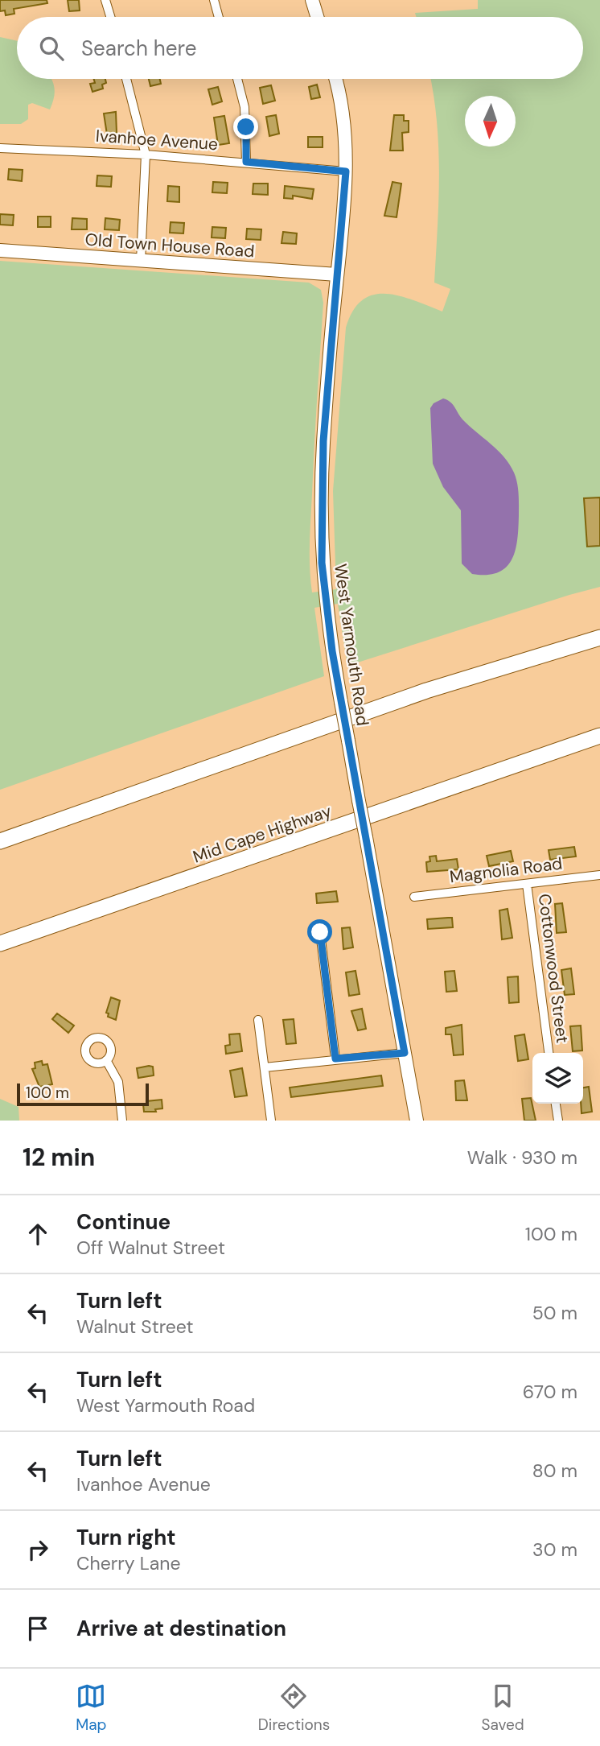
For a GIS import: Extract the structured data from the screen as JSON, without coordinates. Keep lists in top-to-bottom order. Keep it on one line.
{"streets":{"highway":["Mid Cape Highway"],"main road":["Old Town House Road","West Yarmouth Road"],"street":["Ivanhoe Avenue","Magnolia Road","Cottonwood Street"]},"crossings":[["Ivanhoe Avenue","West Yarmouth Road"],["Old Town House Road","West Yarmouth Road"],["Magnolia Road","Cottonwood Street"]],"scale_bar":"100 m","north":"bottom","page":{"search":"Search here","scale":"100 m","heading":["12 min","Walk · 930 m"],"list":[["Continue","Off Walnut Street","100 m"],["Turn left","Walnut Street","50 m"],["Turn left","West Yarmouth Road","670 m"],["Turn left","Ivanhoe Avenue","80 m"],["Turn right","Cherry Lane","30 m"],"Arrive at destination"],"nav":["Map","Directions","Saved"]}}
